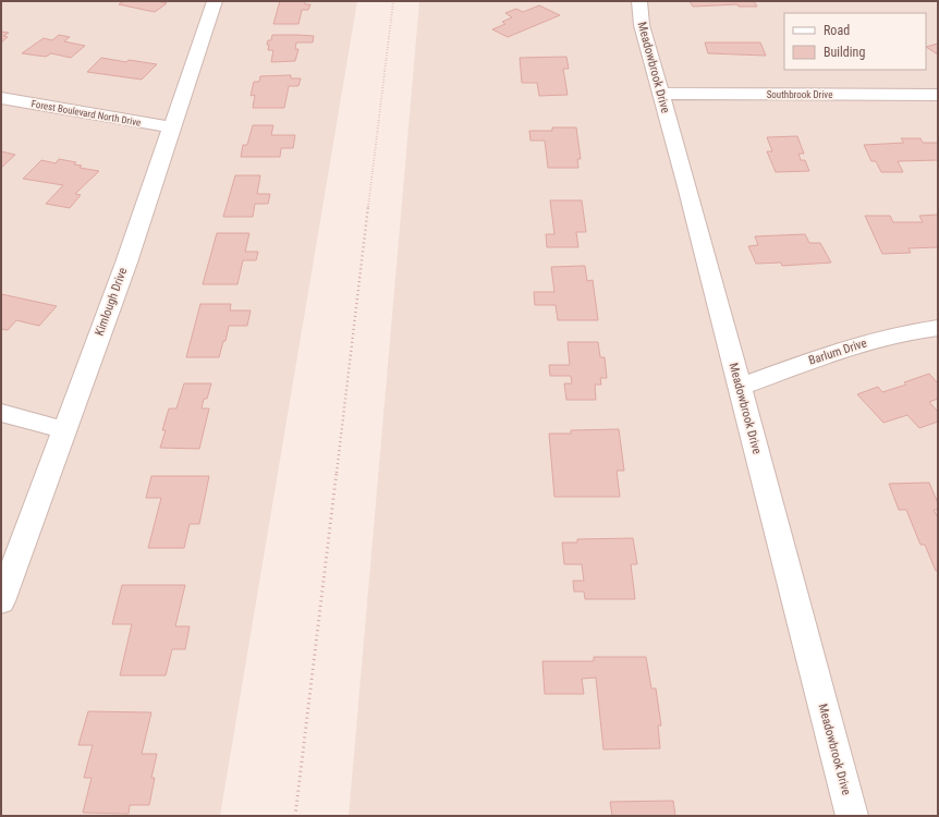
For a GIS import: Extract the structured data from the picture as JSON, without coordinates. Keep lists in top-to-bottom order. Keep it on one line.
{"streets":{"street":["Meadowbrook Drive","Southbrook Drive","Forest Boulevard North Drive","Kimlough Drive","Barlum Drive"]},"crossings":[["Meadowbrook Drive","Southbrook Drive"],["Meadowbrook Drive","Barlum Drive"],["Forest Boulevard North Drive","Kimlough Drive"]],"legend":["Road","Building"]}
